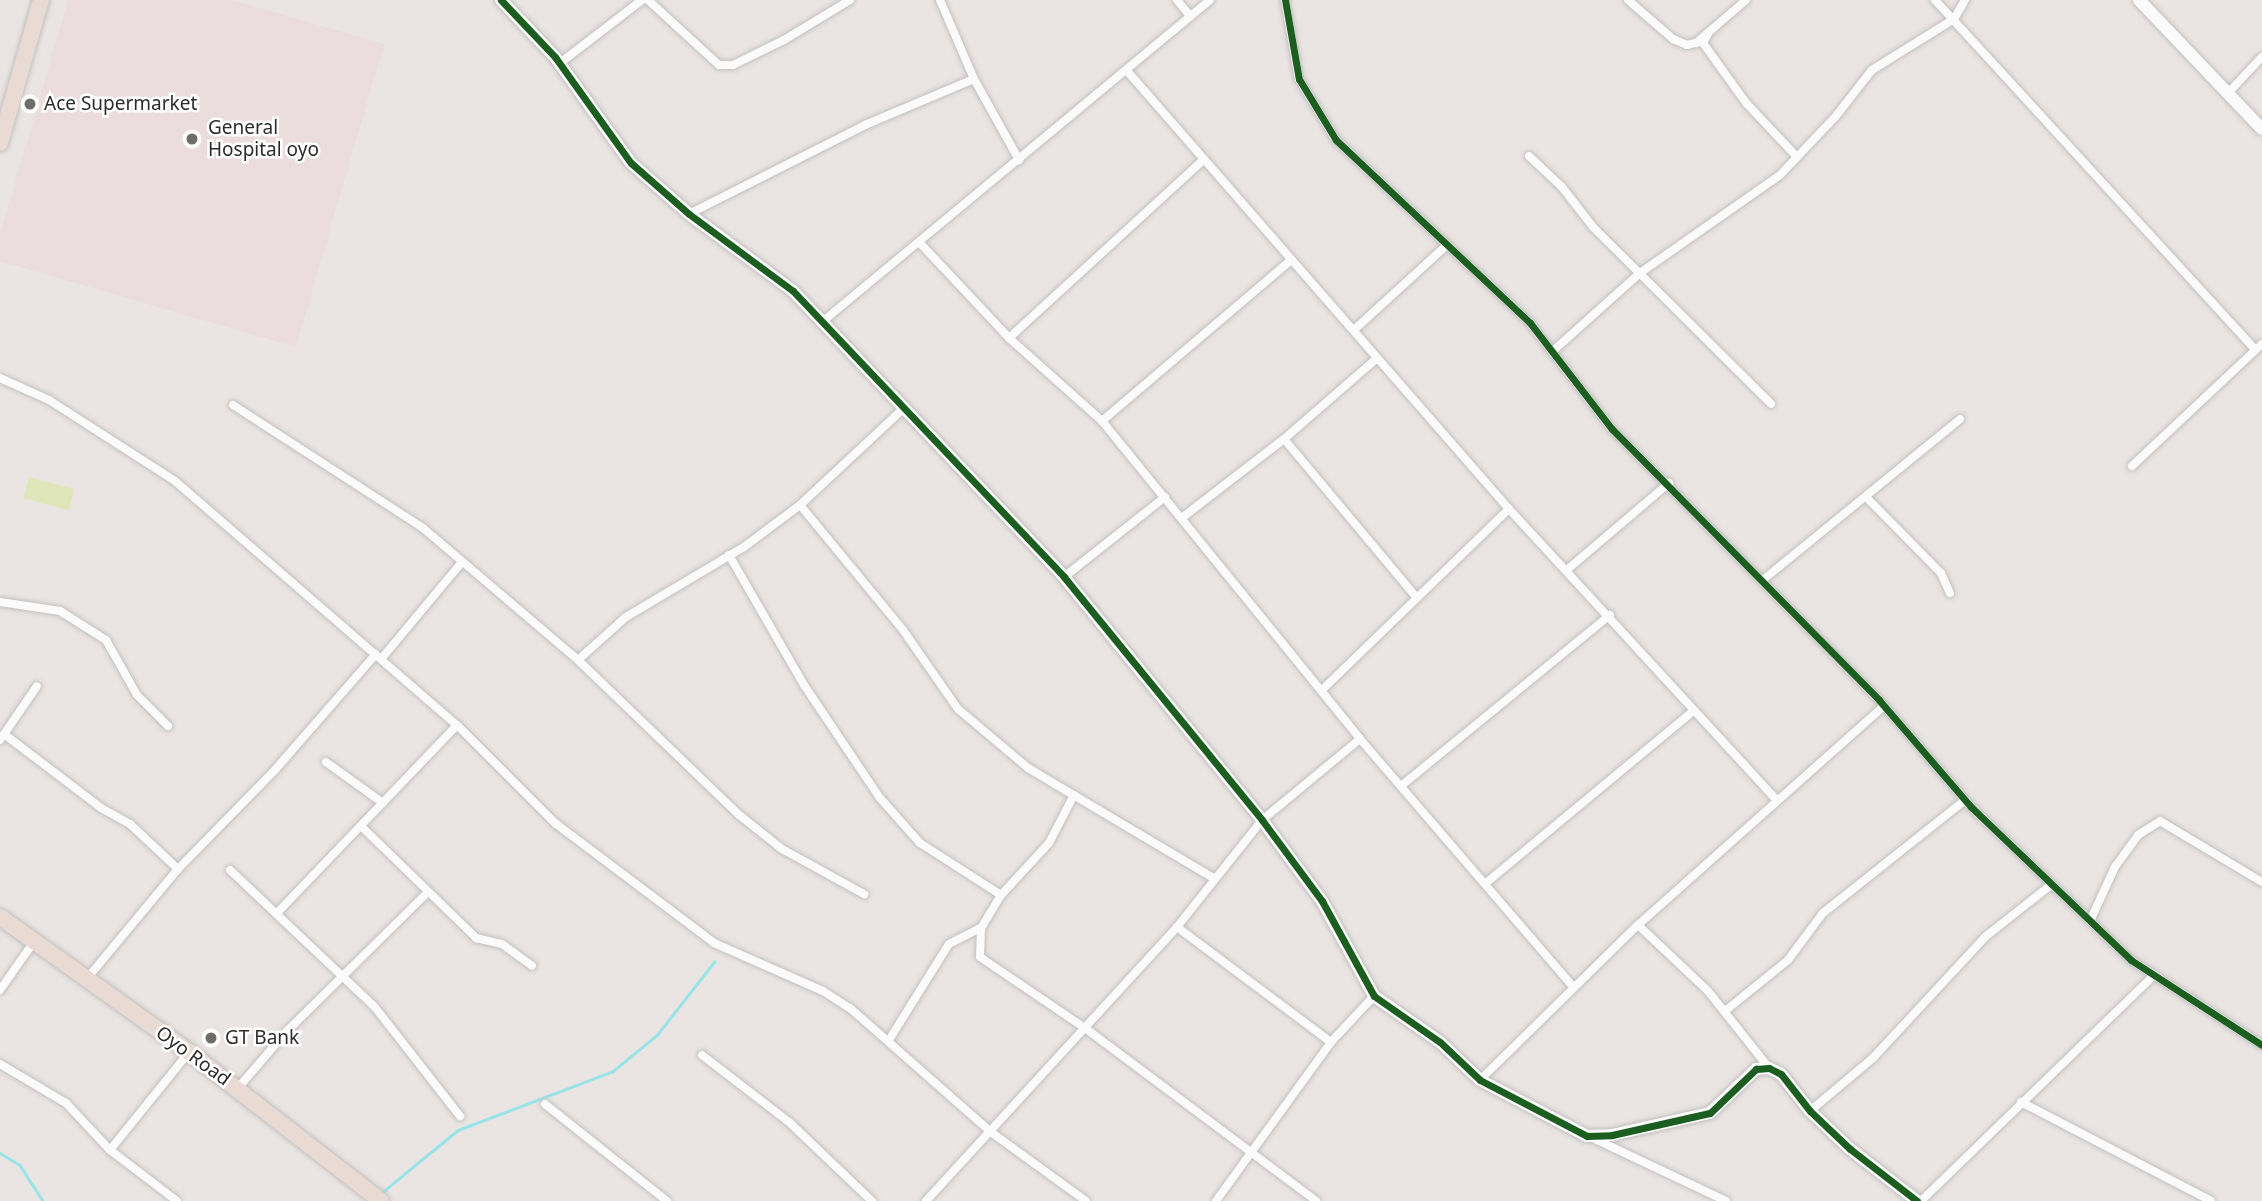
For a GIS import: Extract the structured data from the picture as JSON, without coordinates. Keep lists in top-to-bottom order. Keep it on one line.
{"streets":{"highway":["Oyo Road"]},"places":["Ace Supermarket","General Hospital oyo","GT Bank"]}
